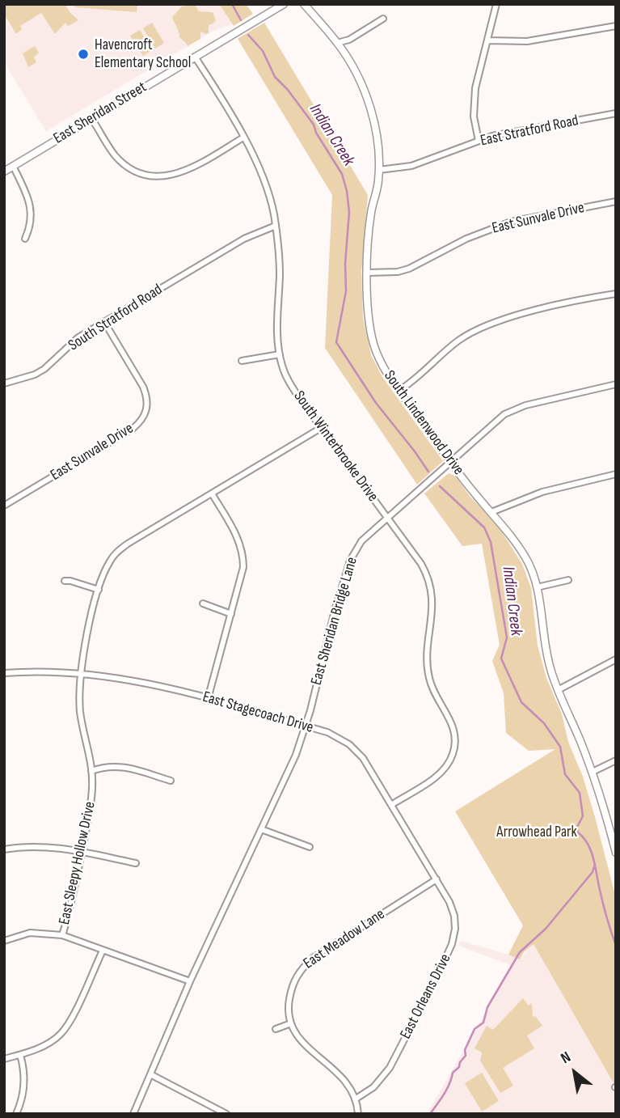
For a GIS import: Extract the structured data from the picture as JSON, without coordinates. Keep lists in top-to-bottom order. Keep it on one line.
{"streets":{"street":["East Sheridan Street","East Stratford Road","East Sunvale Drive","South Stratford Road","South Lindenwood Drive","South Winterbrooke Drive","East Sheridan Bridge Lane","East Stagecoach Drive","East Sleepy Hollow Drive","East Meadow Lane","East Orleans Drive"]},"crossings":[["East Sheridan Street","South Winterbrooke Drive"],["East Stratford Road","South Lindenwood Drive"],["East Sunvale Drive","South Stratford Road"],["East Sunvale Drive","South Lindenwood Drive"],["South Stratford Road","South Winterbrooke Drive"],["South Lindenwood Drive","East Sheridan Bridge Lane"],["South Winterbrooke Drive","East Sheridan Bridge Lane"],["South Winterbrooke Drive","East Stagecoach Drive"],["South Winterbrooke Drive","East Sleepy Hollow Drive"],["East Sheridan Bridge Lane","East Stagecoach Drive"],["East Stagecoach Drive","East Sleepy Hollow Drive"],["East Stagecoach Drive","East Meadow Lane"],["East Stagecoach Drive","East Orleans Drive"],["East Meadow Lane","East Orleans Drive"]],"water":["Indian Creek"],"parks":["Arrowhead Park"],"places":["Havencroft Elementary School"],"north":"top left"}
